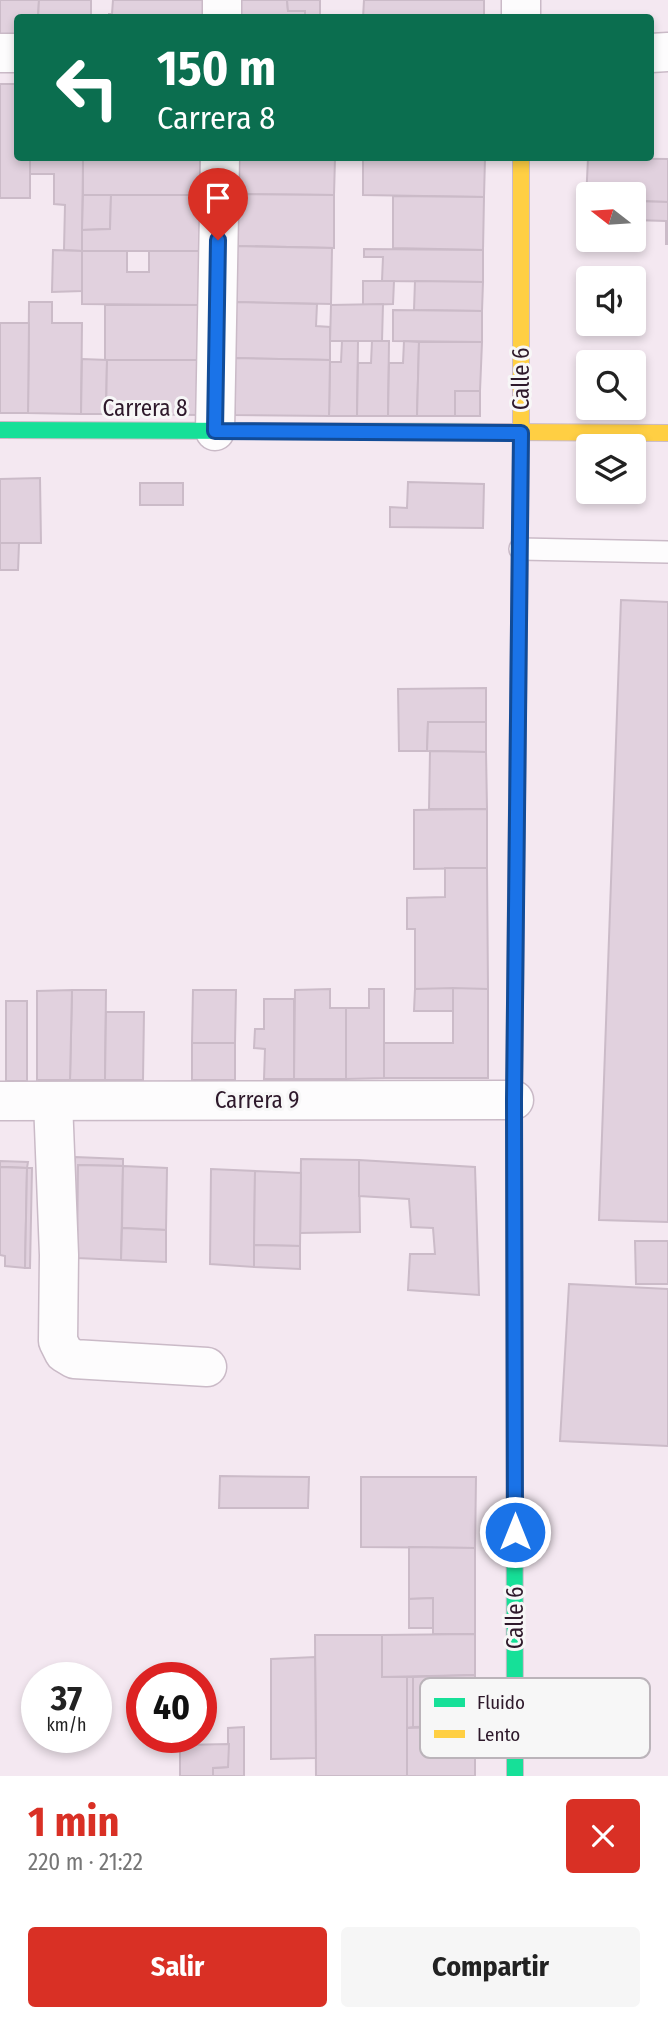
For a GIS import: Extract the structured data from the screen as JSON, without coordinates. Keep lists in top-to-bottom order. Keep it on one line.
{"streets":{"street":["Calle 6","Carrera 8","Carrera 9"]},"crossings":[["Calle 6","Carrera 8"],["Calle 6","Carrera 9"]],"legend":["Fluido","Lento"],"north":"left","page":{"turn":["150 m","Carrera 8"],"speed":"37 km/h","limit":"40","heading":["1 min","220 m · 21:22"],"buttons":["Salir","Compartir"]}}
